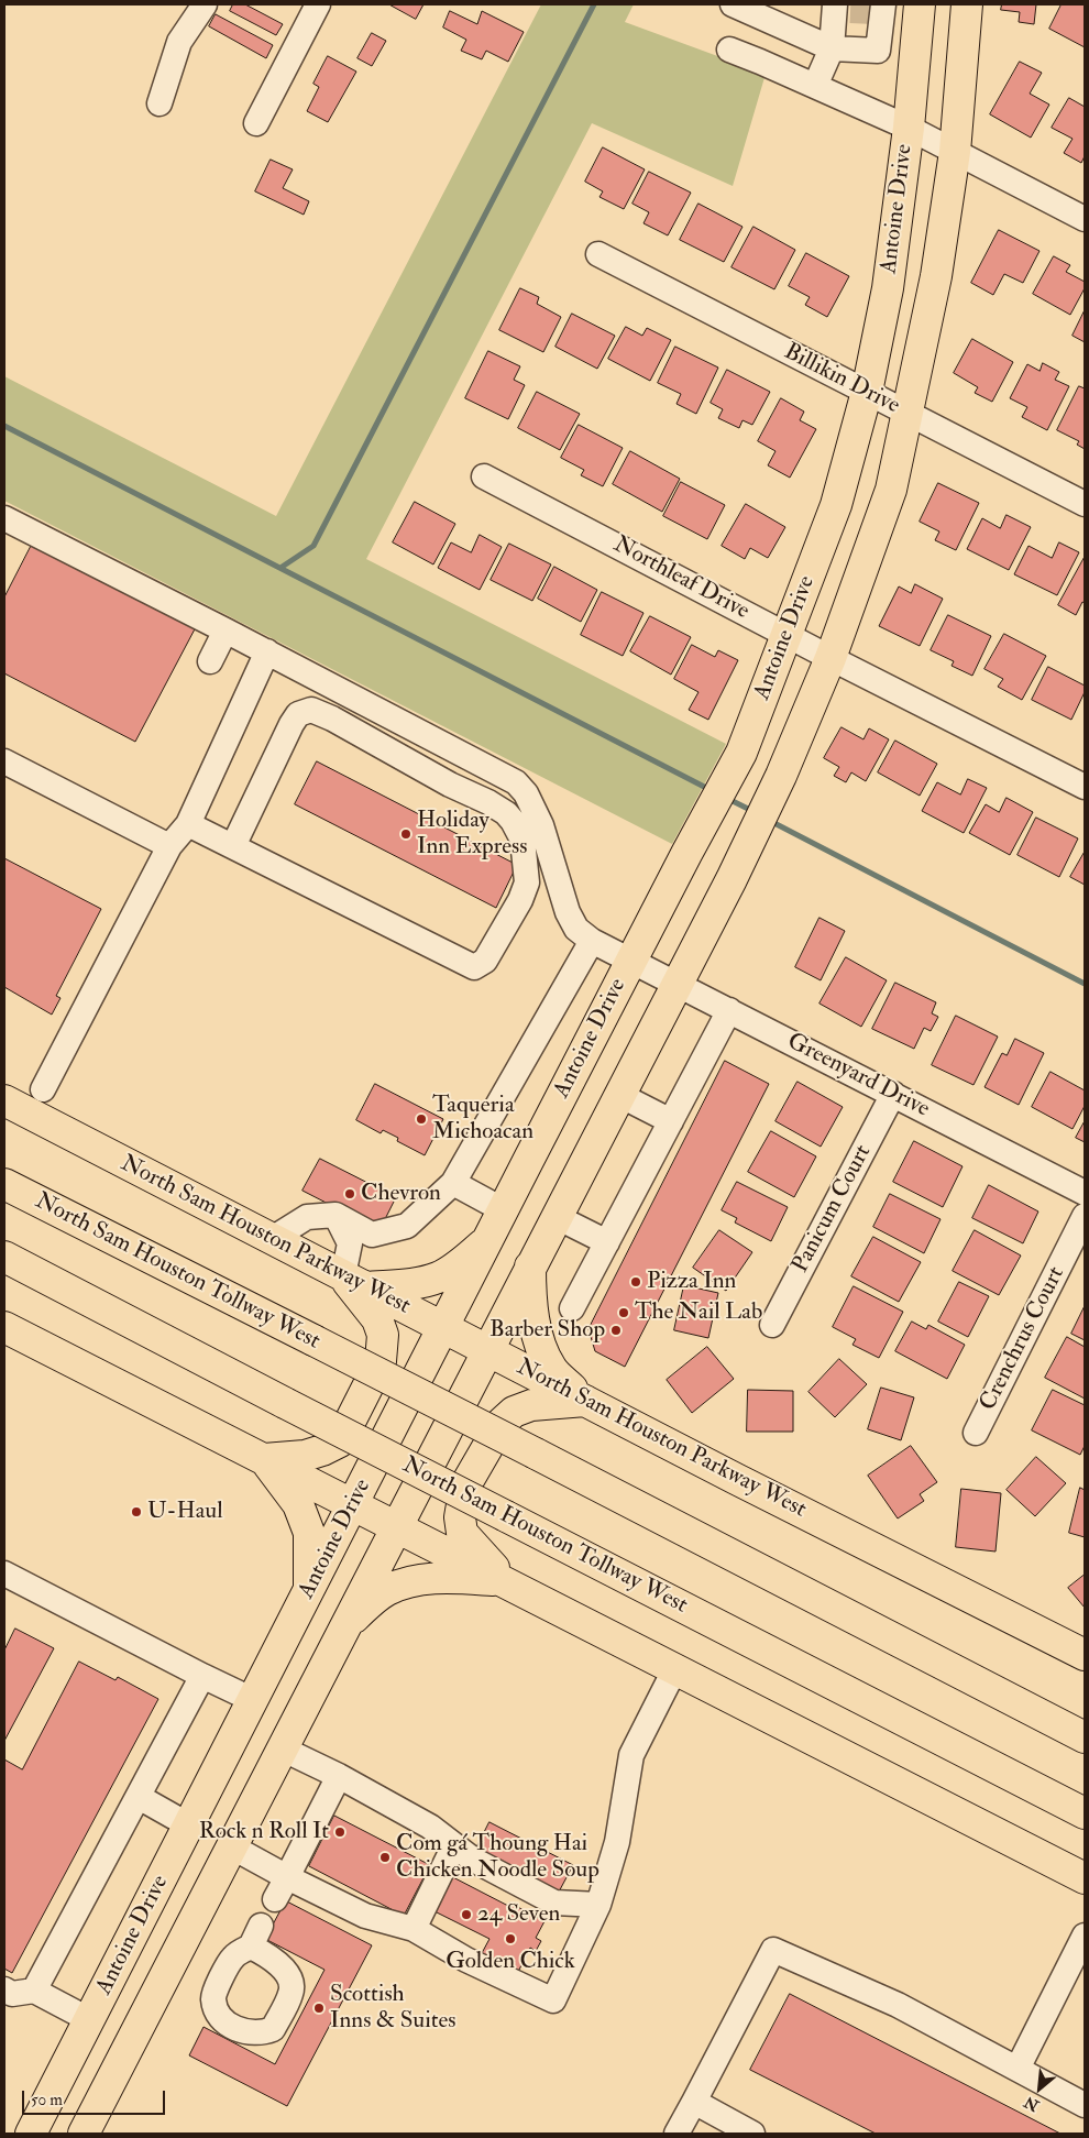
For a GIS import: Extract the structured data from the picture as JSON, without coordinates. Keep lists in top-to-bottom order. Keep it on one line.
{"streets":{"main road":["Antoine Drive","North Sam Houston Parkway West","North Sam Houston Tollway West"],"street":["Billikin Drive","Northleaf Drive","Greenyard Drive","Panicum Court","Crenchrus Court"]},"crossings":[["Antoine Drive","Billikin Drive"],["Antoine Drive","Northleaf Drive"],["Antoine Drive","Greenyard Drive"],["Antoine Drive","North Sam Houston Parkway West"],["Antoine Drive","North Sam Houston Tollway West"],["Greenyard Drive","Panicum Court"]],"places":["Holiday Inn Express","Taqueria Michoacan","Chevron","Pizza Inn","The Nail Lab","Barber Shop","U-Haul","Rock n Roll It","Com gá Thoung Hai Chicken Noodle Soup","24 Seven","Golden Chick","Scottish Inns & Suites"],"scale_bar":"50 m","north":"bottom left"}
